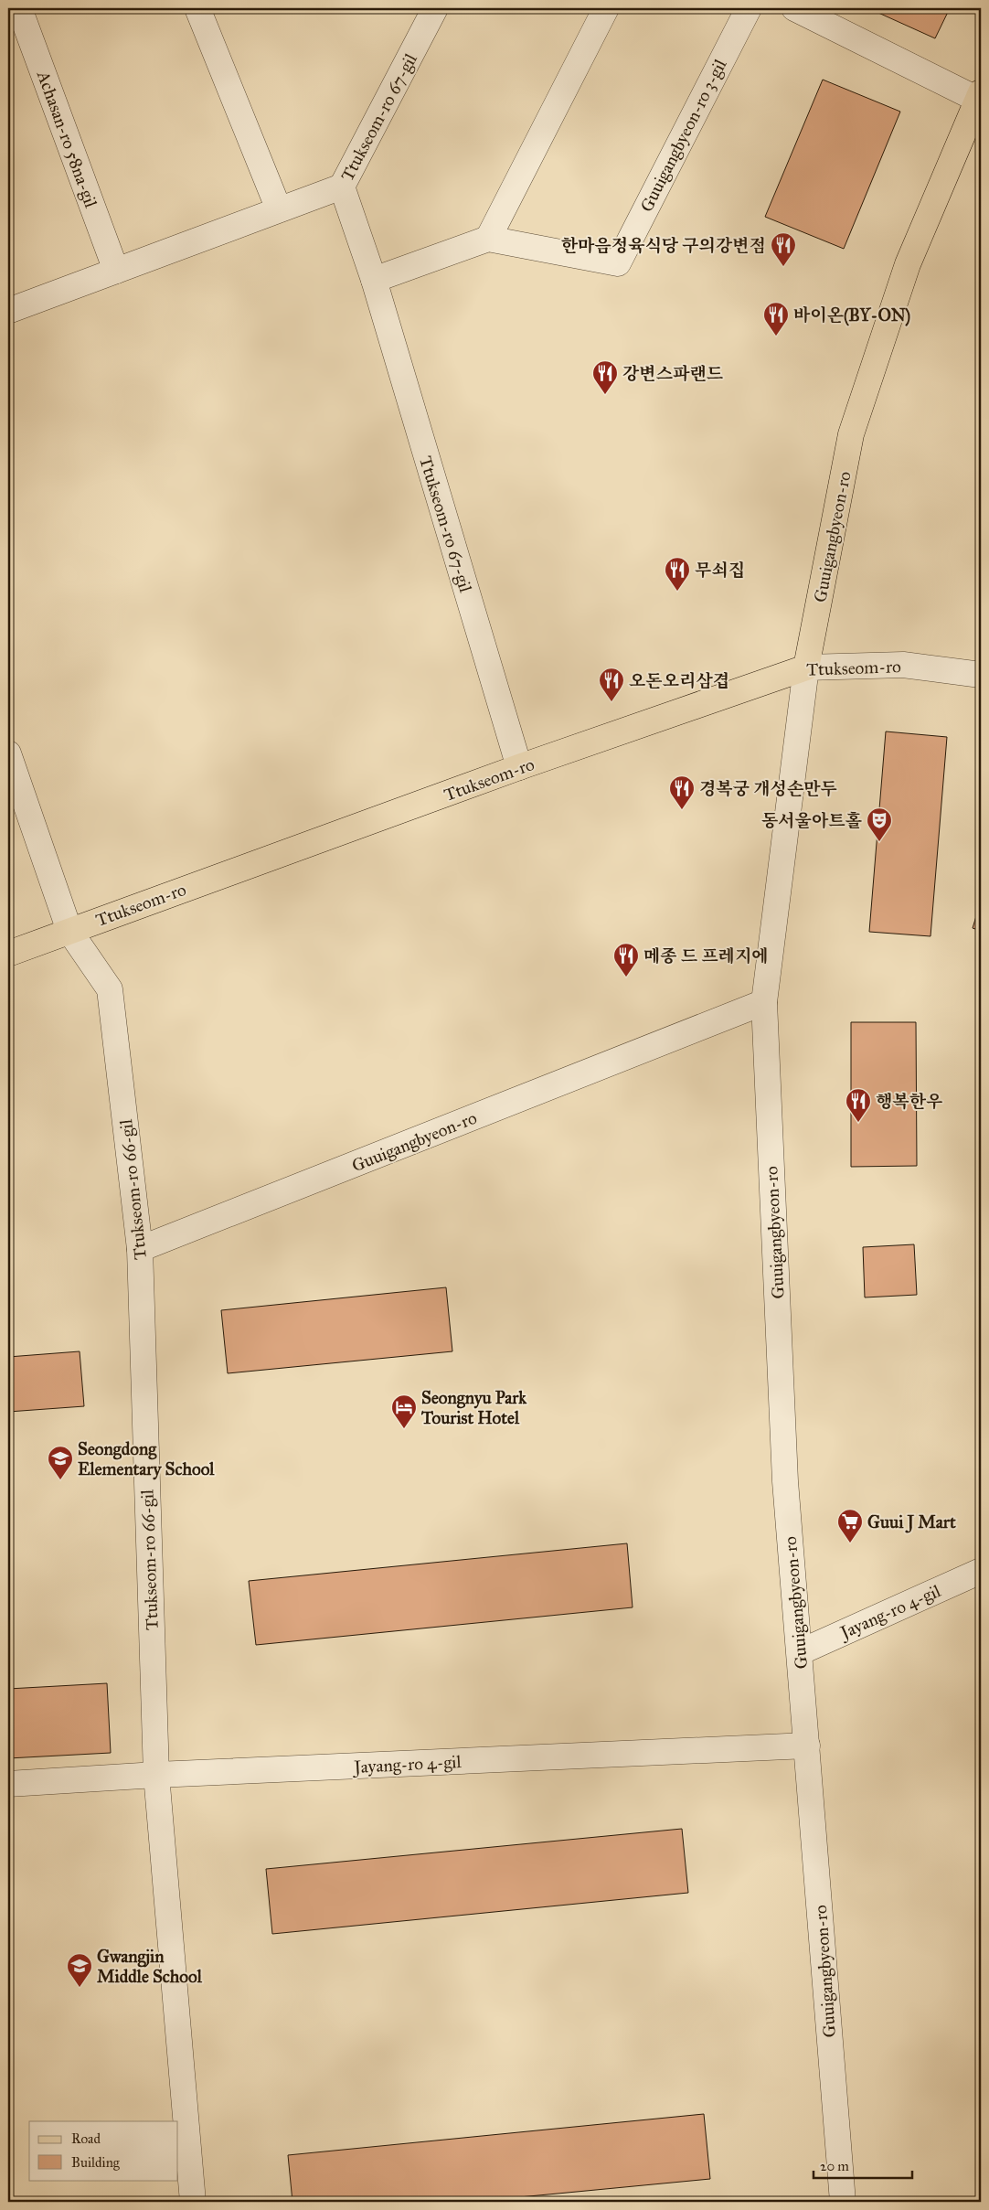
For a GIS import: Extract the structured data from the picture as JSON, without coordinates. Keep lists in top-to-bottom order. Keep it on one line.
{"streets":{"main road":["Guuigangbyeon-ro","Ttukseom-ro"],"street":["Ttukseom-ro 67-gil","Guuigangbyeon-ro 3-gil","Achasan-ro 58na-gil","Ttukseom-ro 66-gil","Jayang-ro 4-gil"]},"crossings":[["Ttukseom-ro 67-gil","Ttukseom-ro"],["Guuigangbyeon-ro","Ttukseom-ro"],["Guuigangbyeon-ro","Ttukseom-ro 66-gil"],["Guuigangbyeon-ro","Jayang-ro 4-gil"],["Ttukseom-ro","Ttukseom-ro 66-gil"],["Ttukseom-ro 66-gil","Jayang-ro 4-gil"]],"places":{"restaurant":["한마음정육식당 구의강변점","바이온(BY-ON)","강변스파랜드","무쇠집","오돈오리삼겹","경복궁 개성손만두","메종 드 프레지에","행복한우"],"theatre":["동서울아트홀"],"hotel":["Seongnyu Park Tourist Hotel"],"school or university":["Seongdong Elementary School","Gwangjin Middle School"],"supermarket":["Guui J Mart"]},"legend":["Road","Building"],"scale_bar":"20 m"}
